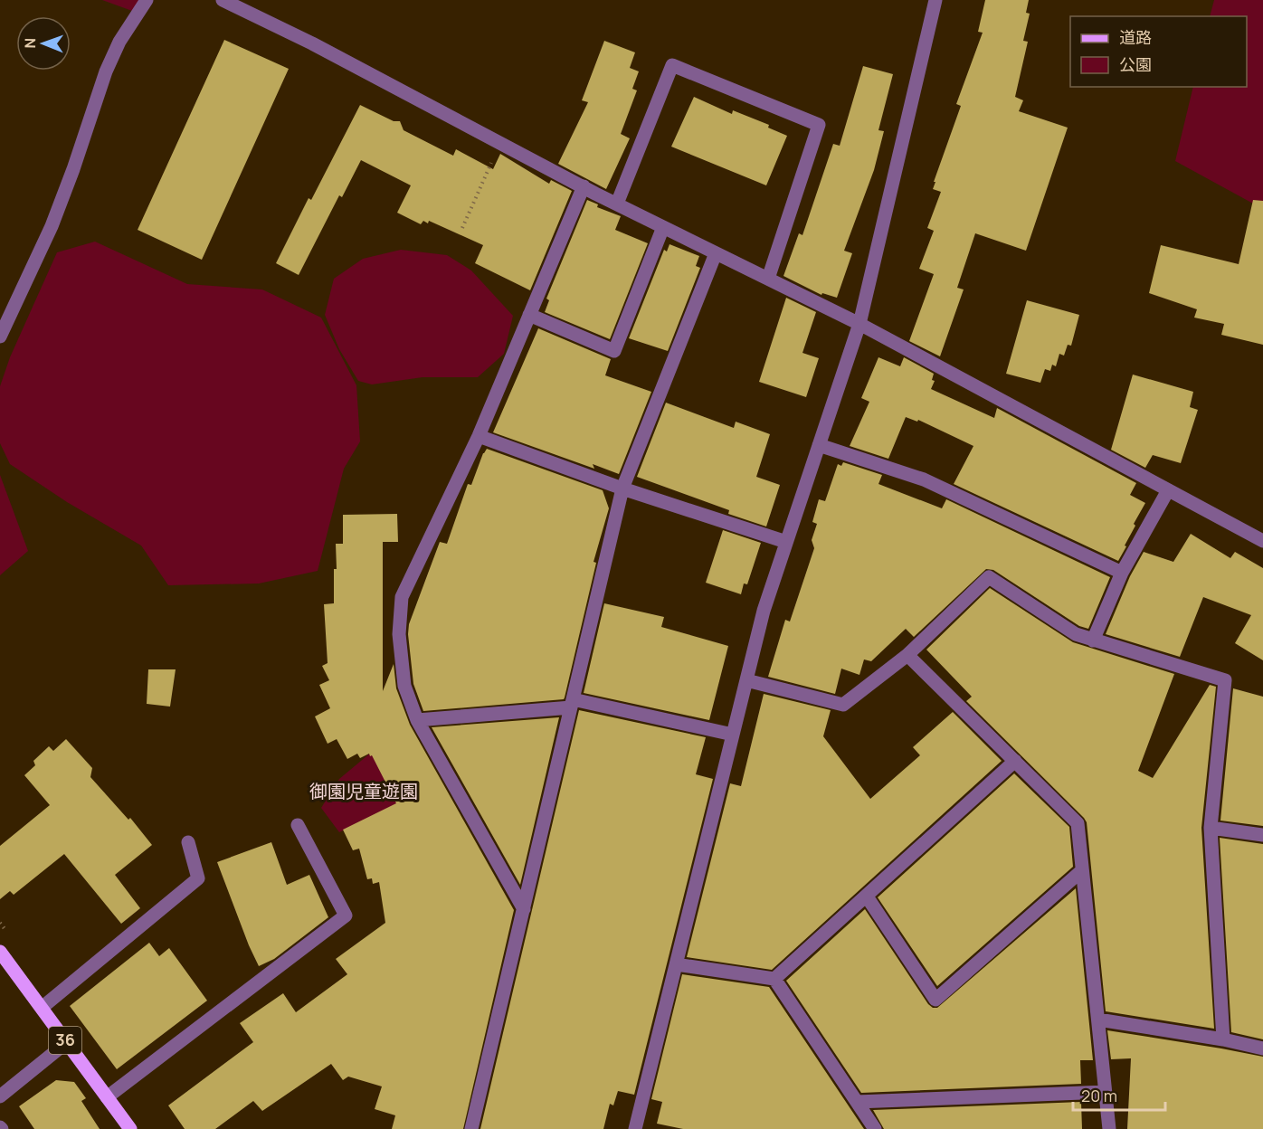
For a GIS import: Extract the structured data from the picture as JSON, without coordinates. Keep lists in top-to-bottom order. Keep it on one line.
{"streets":{"main road":["36"]},"parks":["御園児童遊園"],"legend":["道路","公園"],"scale_bar":"20 m","north":"left"}
